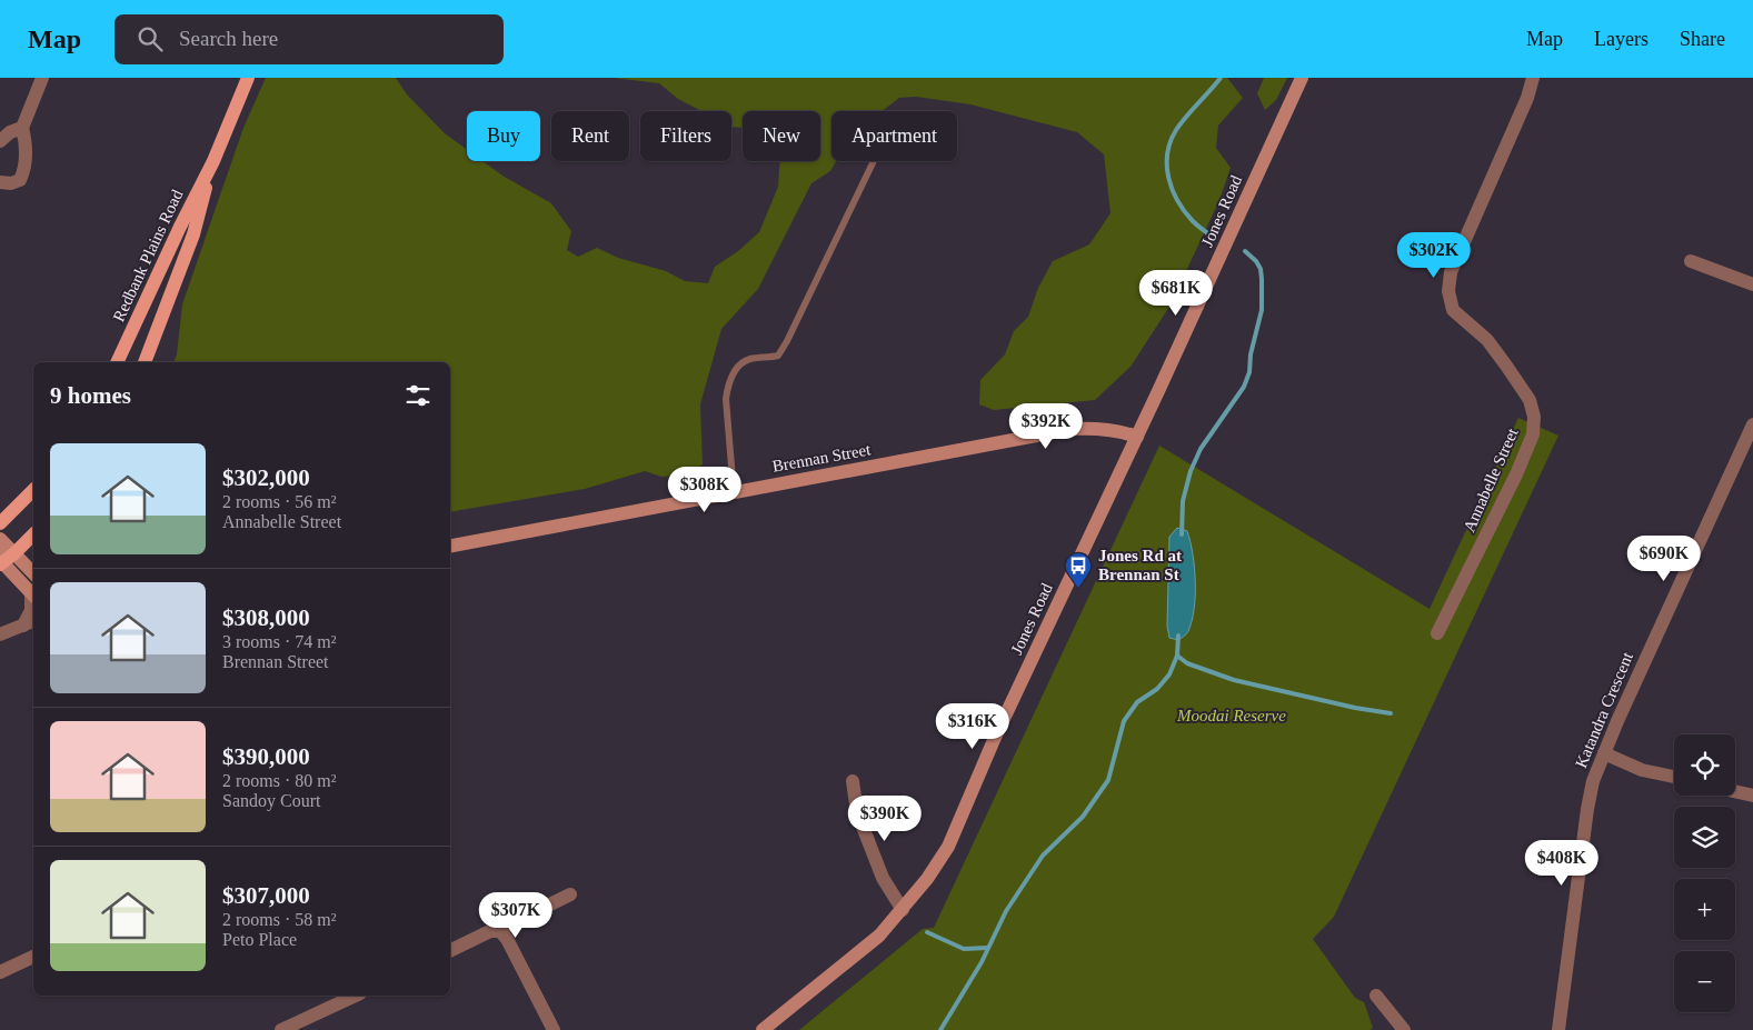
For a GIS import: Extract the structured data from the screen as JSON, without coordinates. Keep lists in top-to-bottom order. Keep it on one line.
{"streets":{"main road":["Redbank Plains Road"],"street":["Jones Road","Brennan Street","Annabelle Street","Katandra Crescent"]},"crossings":[["Jones Road","Brennan Street"]],"parks":["Moodai Reserve"],"places":{"bus stop":["Jones Rd at Brennan St"]},"page":{"header":"Map","search":"Search here","nav":["Map","Layers","Share"],"chip":["Buy","Rent","Filters","New","Apartment"],"price":["$302K","$681K","$392K","$308K","$690K","$316K","$390K","$408K","$307K"],"heading":"9 homes","list":[{"name":"$302,000","note":"2 rooms · 56 m² · Annabelle Street"},{"name":"$308,000","note":"3 rooms · 74 m² · Brennan Street"},{"name":"$390,000","note":"2 rooms · 80 m² · Sandoy Court"},{"name":"$307,000","note":"2 rooms · 58 m² · Peto Place"}],"map_buttons":["+","−"]}}
